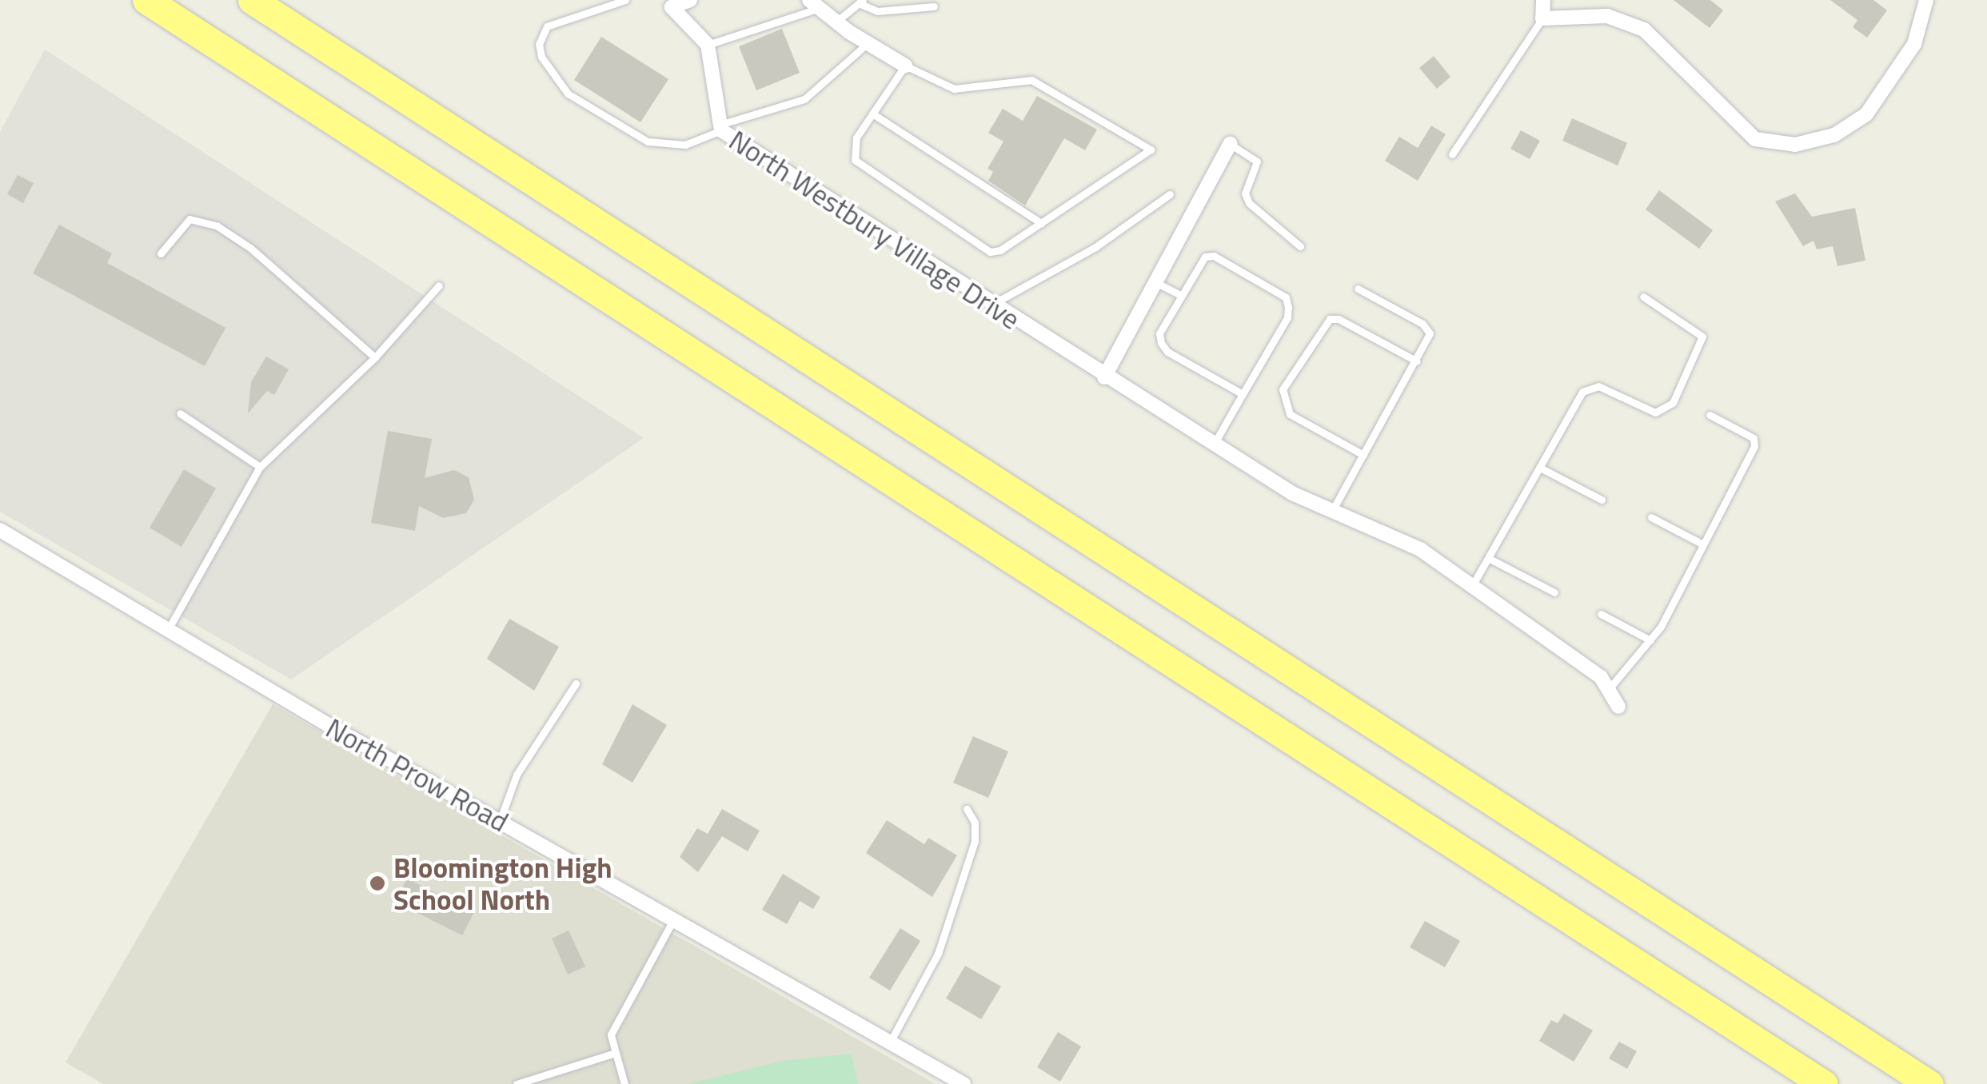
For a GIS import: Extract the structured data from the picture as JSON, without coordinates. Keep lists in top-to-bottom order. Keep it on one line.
{"streets":{"street":["North Westbury Village Drive","North Prow Road"]},"places":["Bloomington High School North"]}
